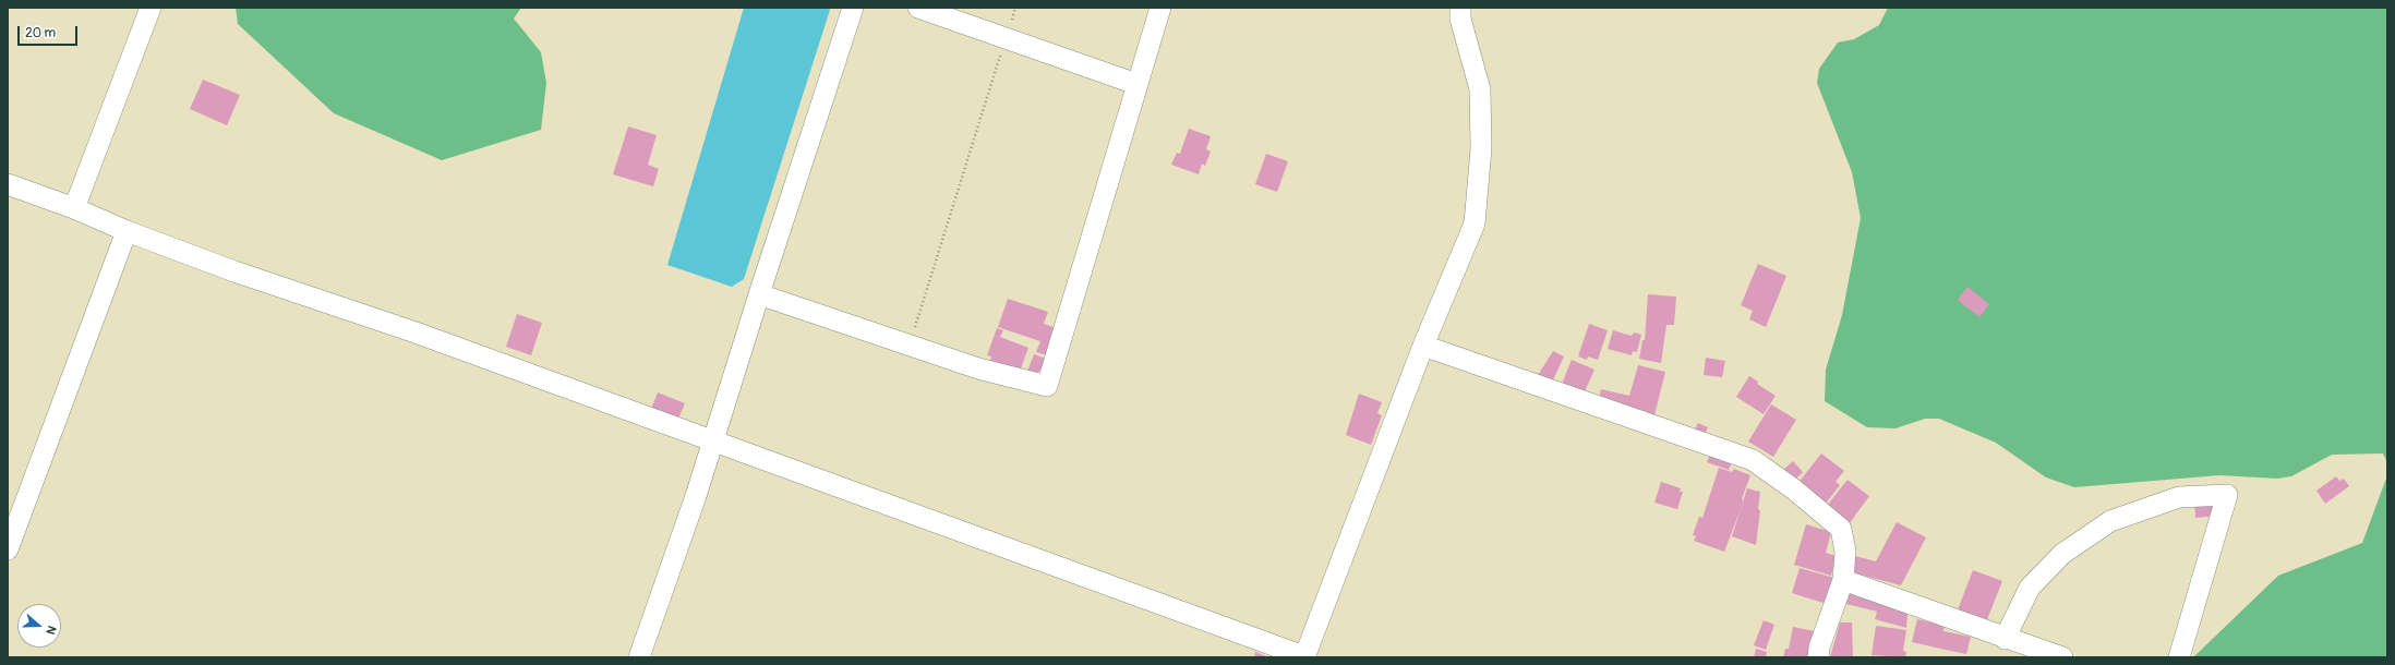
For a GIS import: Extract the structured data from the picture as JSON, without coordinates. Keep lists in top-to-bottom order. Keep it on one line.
{"scale_bar":"20 m","north":"right"}
